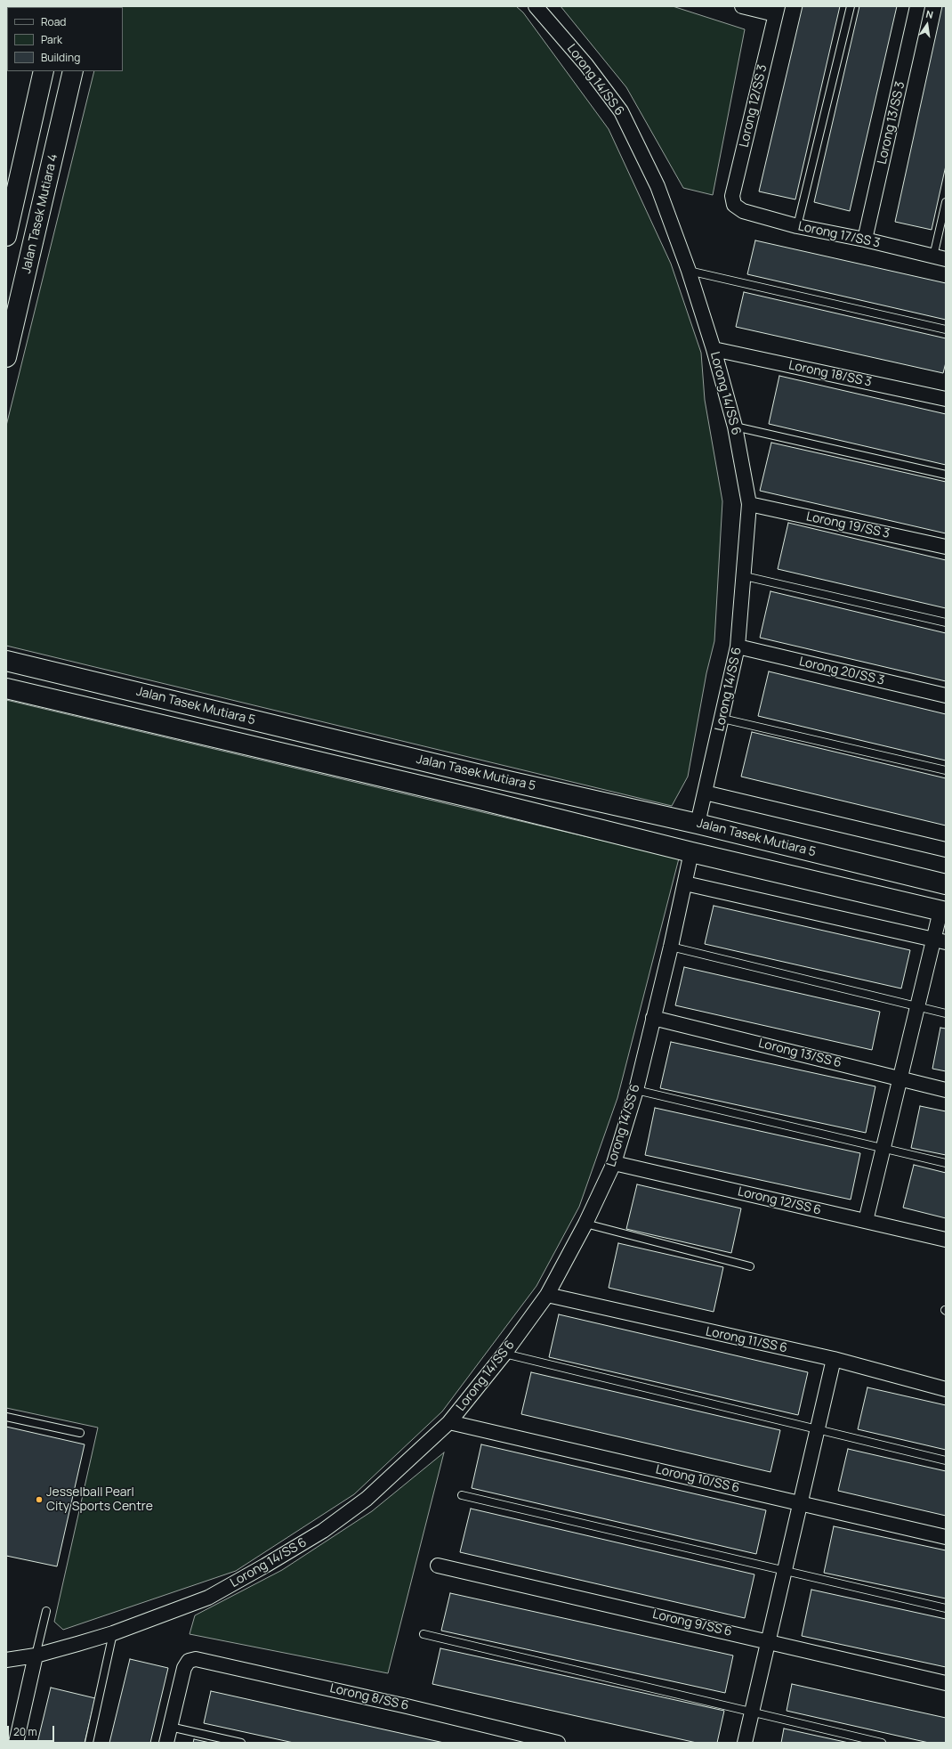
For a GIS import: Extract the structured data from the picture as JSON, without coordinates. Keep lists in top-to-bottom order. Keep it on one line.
{"streets":{"street":["Lorong 14/SS 6","Lorong 12/SS 3","Lorong 13/SS 3","Jalan Tasek Mutiara 4","Lorong 17/SS 3","Lorong 18/SS 3","Lorong 19/SS 3","Lorong 20/SS 3","Jalan Tasek Mutiara 5","Lorong 13/SS 6","Lorong 12/SS 6","Lorong 11/SS 6","Lorong 10/SS 6","Lorong 9/SS 6","Lorong 8/SS 6"]},"crossings":[["Lorong 14/SS 6","Lorong 18/SS 3"],["Lorong 14/SS 6","Lorong 19/SS 3"],["Lorong 14/SS 6","Lorong 20/SS 3"],["Lorong 14/SS 6","Jalan Tasek Mutiara 5"],["Lorong 14/SS 6","Lorong 13/SS 6"],["Lorong 14/SS 6","Lorong 12/SS 6"],["Lorong 14/SS 6","Lorong 11/SS 6"],["Lorong 14/SS 6","Lorong 10/SS 6"],["Lorong 12/SS 3","Lorong 17/SS 3"],["Lorong 13/SS 3","Lorong 17/SS 3"]],"places":["Jesselball Pearl City Sports Centre"],"legend":["Road","Park","Building"],"scale_bar":"20 m","north":"top"}
